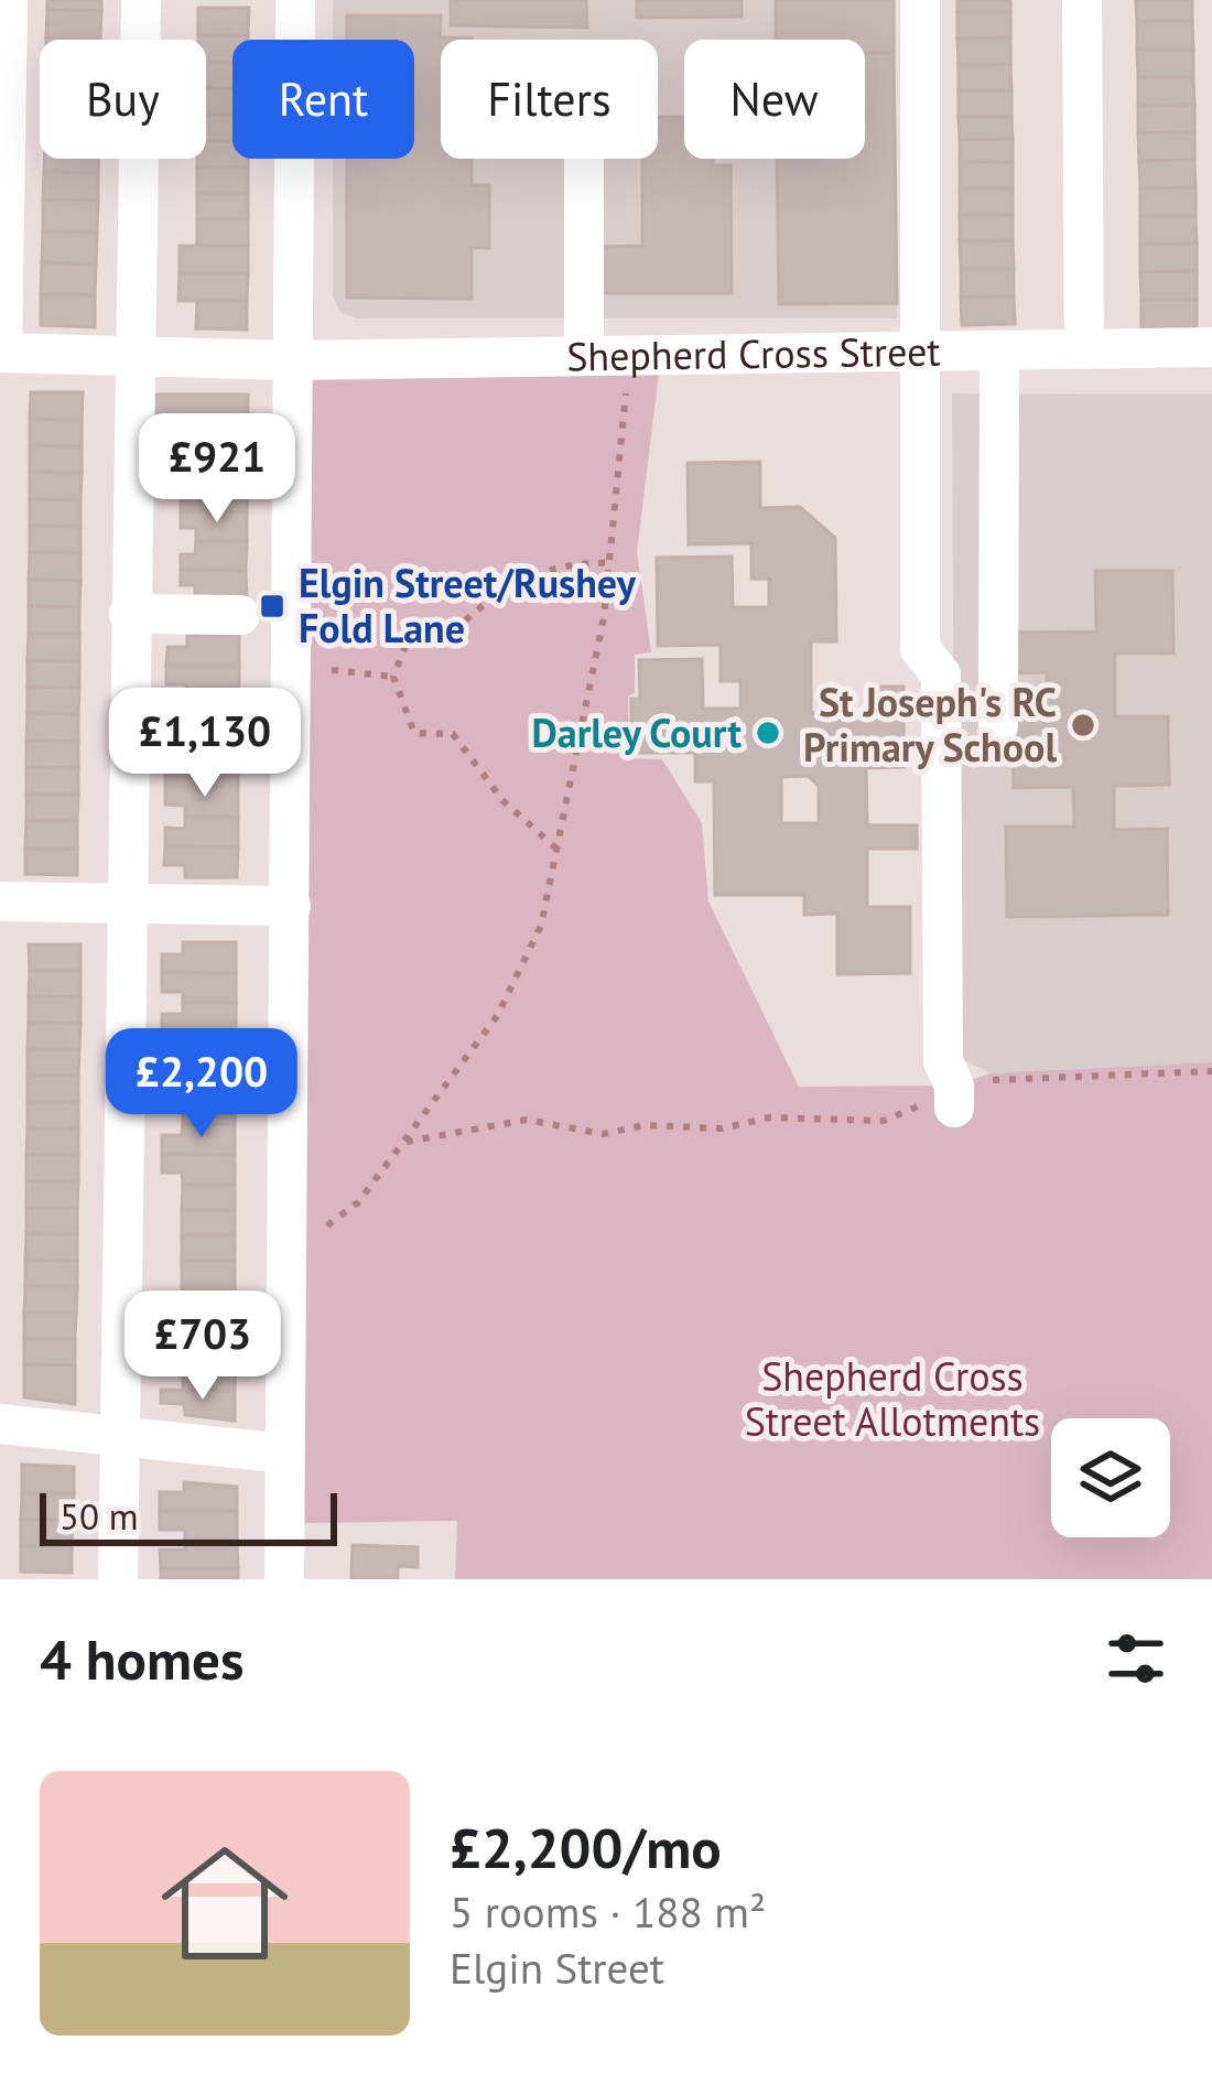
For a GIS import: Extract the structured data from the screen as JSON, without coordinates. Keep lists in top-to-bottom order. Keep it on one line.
{"streets":{"street":["Shepherd Cross Street"]},"parks":["Shepherd Cross Street Allotments"],"places":{"transit":["Elgin Street/Rushey Fold Lane"],"other":["St Joseph's RC Primary School","Darley Court"]},"scale_bar":"50 m","page":{"chip":["Buy","Rent","Filters","New"],"price":["£921","£1,130","£2,200","£703"],"scale":"50 m","heading":"4 homes","list":[{"name":"£2,200/mo","note":"5 rooms · 188 m² · Elgin Street"}]}}
